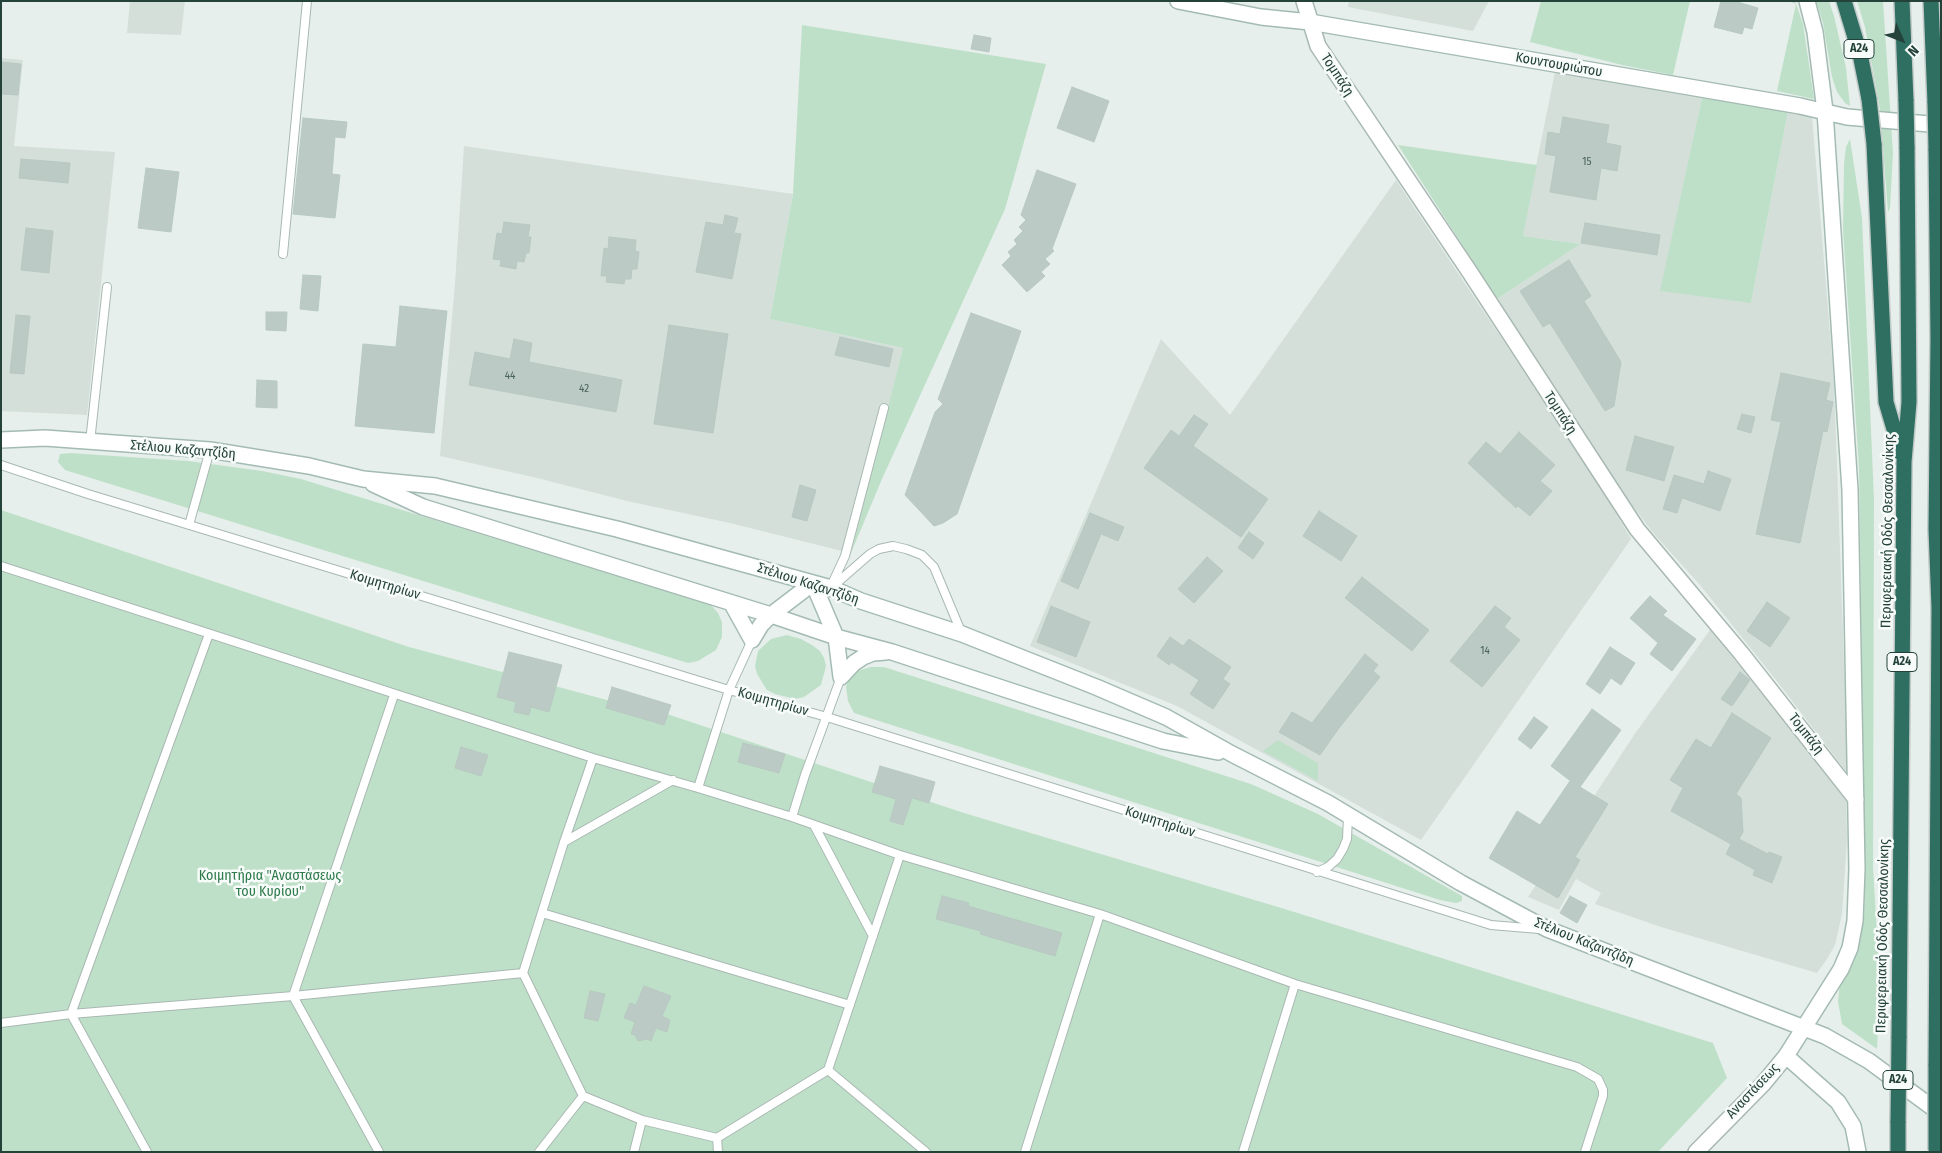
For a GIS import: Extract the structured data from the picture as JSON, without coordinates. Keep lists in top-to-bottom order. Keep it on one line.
{"streets":{"highway":["Α24","Περιφερειακή Οδός Θεσσαλονίκης"],"main road":["Κουντουριώτου","Τομπάζη","Στέλιου Καζαντζίδη","Αναστάσεως"],"lane":["Κοιμητηρίων"]},"crossings":[["Α24","Περιφερειακή Οδός Θεσσαλονίκης"],["Κουντουριώτου","Τομπάζη"],["Κουντουριώτου","Αναστάσεως"],["Τομπάζη","Αναστάσεως"],["Στέλιου Καζαντζίδη","Κοιμητηρίων"],["Στέλιου Καζαντζίδη","Αναστάσεως"]],"parks":["Κοιμητήρια \"Αναστάσεως του Κυρίου\""],"house_numbers":["15","44","42","14"],"north":"bottom right"}
